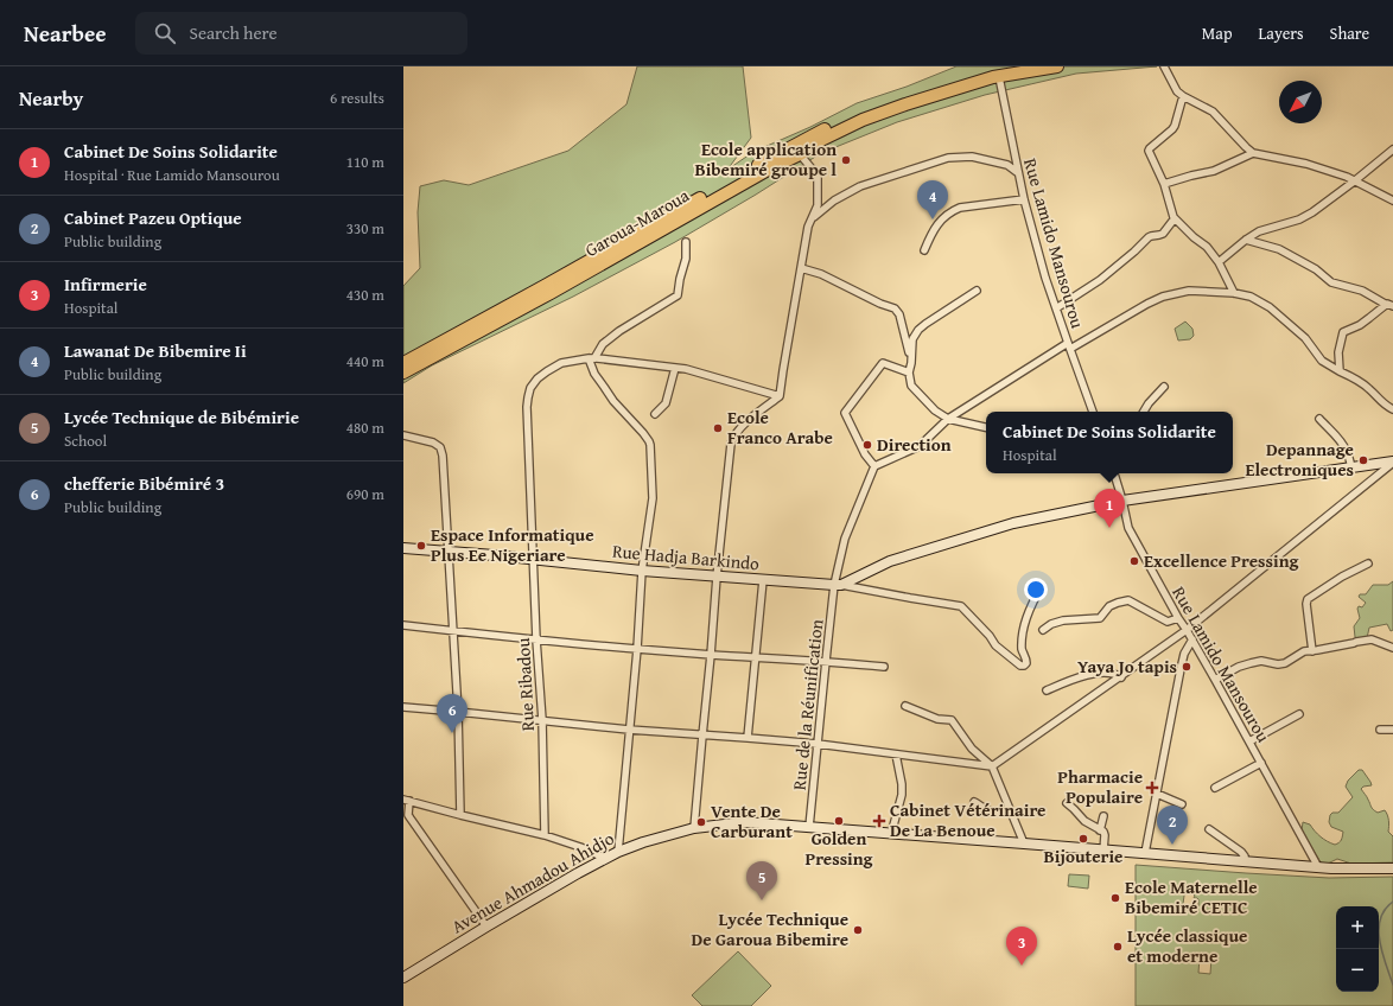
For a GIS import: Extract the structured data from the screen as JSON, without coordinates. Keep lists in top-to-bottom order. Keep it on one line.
{"streets":{"highway":["Garoua-Maroua"],"main road":["Rue Hadja Barkindo","Avenue Ahmadou Ahidjo"],"street":["Rue Lamido Mansourou","Rue Ribadou","Rue de la Réunification"]},"crossings":[["Garoua-Maroua","Rue Lamido Mansourou"],["Rue Lamido Mansourou","Avenue Ahmadou Ahidjo"],["Rue Hadja Barkindo","Rue Ribadou"],["Rue Hadja Barkindo","Rue de la Réunification"],["Rue de la Réunification","Avenue Ahmadou Ahidjo"]],"places":{"other":["Ecole application Bibemiré groupe l","Ecole Franco Arabe","Direction","Depannage Electroniques","Espace Informatique Plus Ee Nigeriare","Excellence Pressing","Yaya Jo tapis","Golden Pressing","Vente De Carburant","Bijouterie","Ecole Maternelle Bibemiré CETIC","Lycée Technique De Garoua Bibemire","Lycée classique et moderne"],"health":["Pharmacie Populaire","Cabinet Vétérinaire De La Benoue"]},"north":"bottom left","page":{"header":"Nearbee","search":"Search here","nav":["Map","Layers","Share"],"heading":["Nearby","6 results"],"list":[{"mark":"1","name":"Cabinet De Soins Solidarite","note":"Hospital · Rue Lamido Mansourou","value":"110 m"},{"mark":"2","name":"Cabinet Pazeu Optique","note":"Public building","value":"330 m"},{"mark":"3","name":"Infirmerie","note":"Hospital","value":"430 m"},{"mark":"4","name":"Lawanat De Bibemire Ii","note":"Public building","value":"440 m"},{"mark":"5","name":"Lycée Technique de Bibémirie","note":"School","value":"480 m"},{"mark":"6","name":"chefferie Bibémiré 3","note":"Public building","value":"690 m"}],"pins":["4","1","6","2","5","3"],"popup":["Cabinet De Soins Solidarite","Hospital"],"map_buttons":["+","−"]}}
